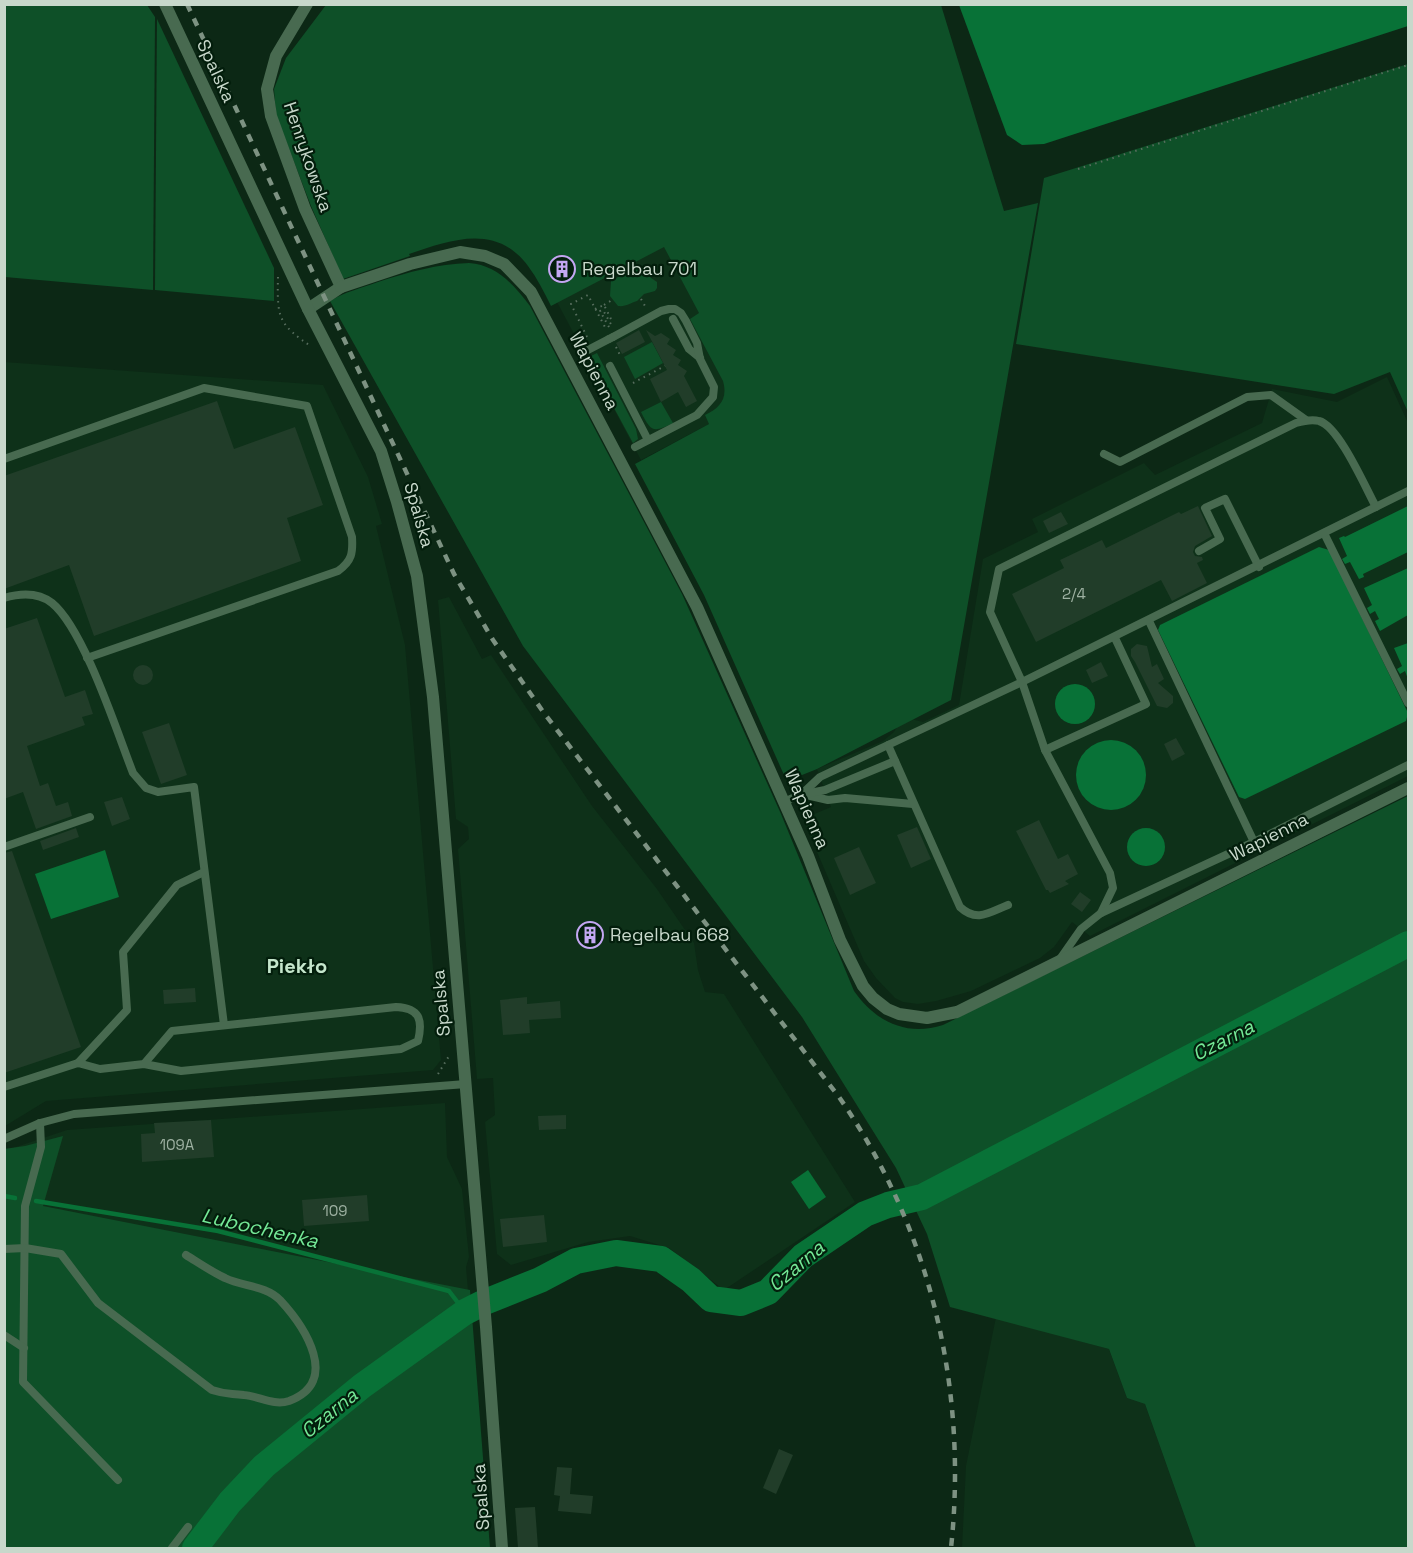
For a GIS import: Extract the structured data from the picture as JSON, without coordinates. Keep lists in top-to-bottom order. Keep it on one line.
{"streets":{"street":["Spalska","Henrykowska","Wapienna"]},"crossings":[["Henrykowska","Wapienna"]],"districts":["Piekło"],"water":["Czarna","Lubochenka"],"places":{"building":["Regelbau 701","Regelbau 668"]},"house_numbers":["2/4","109A","109"]}
